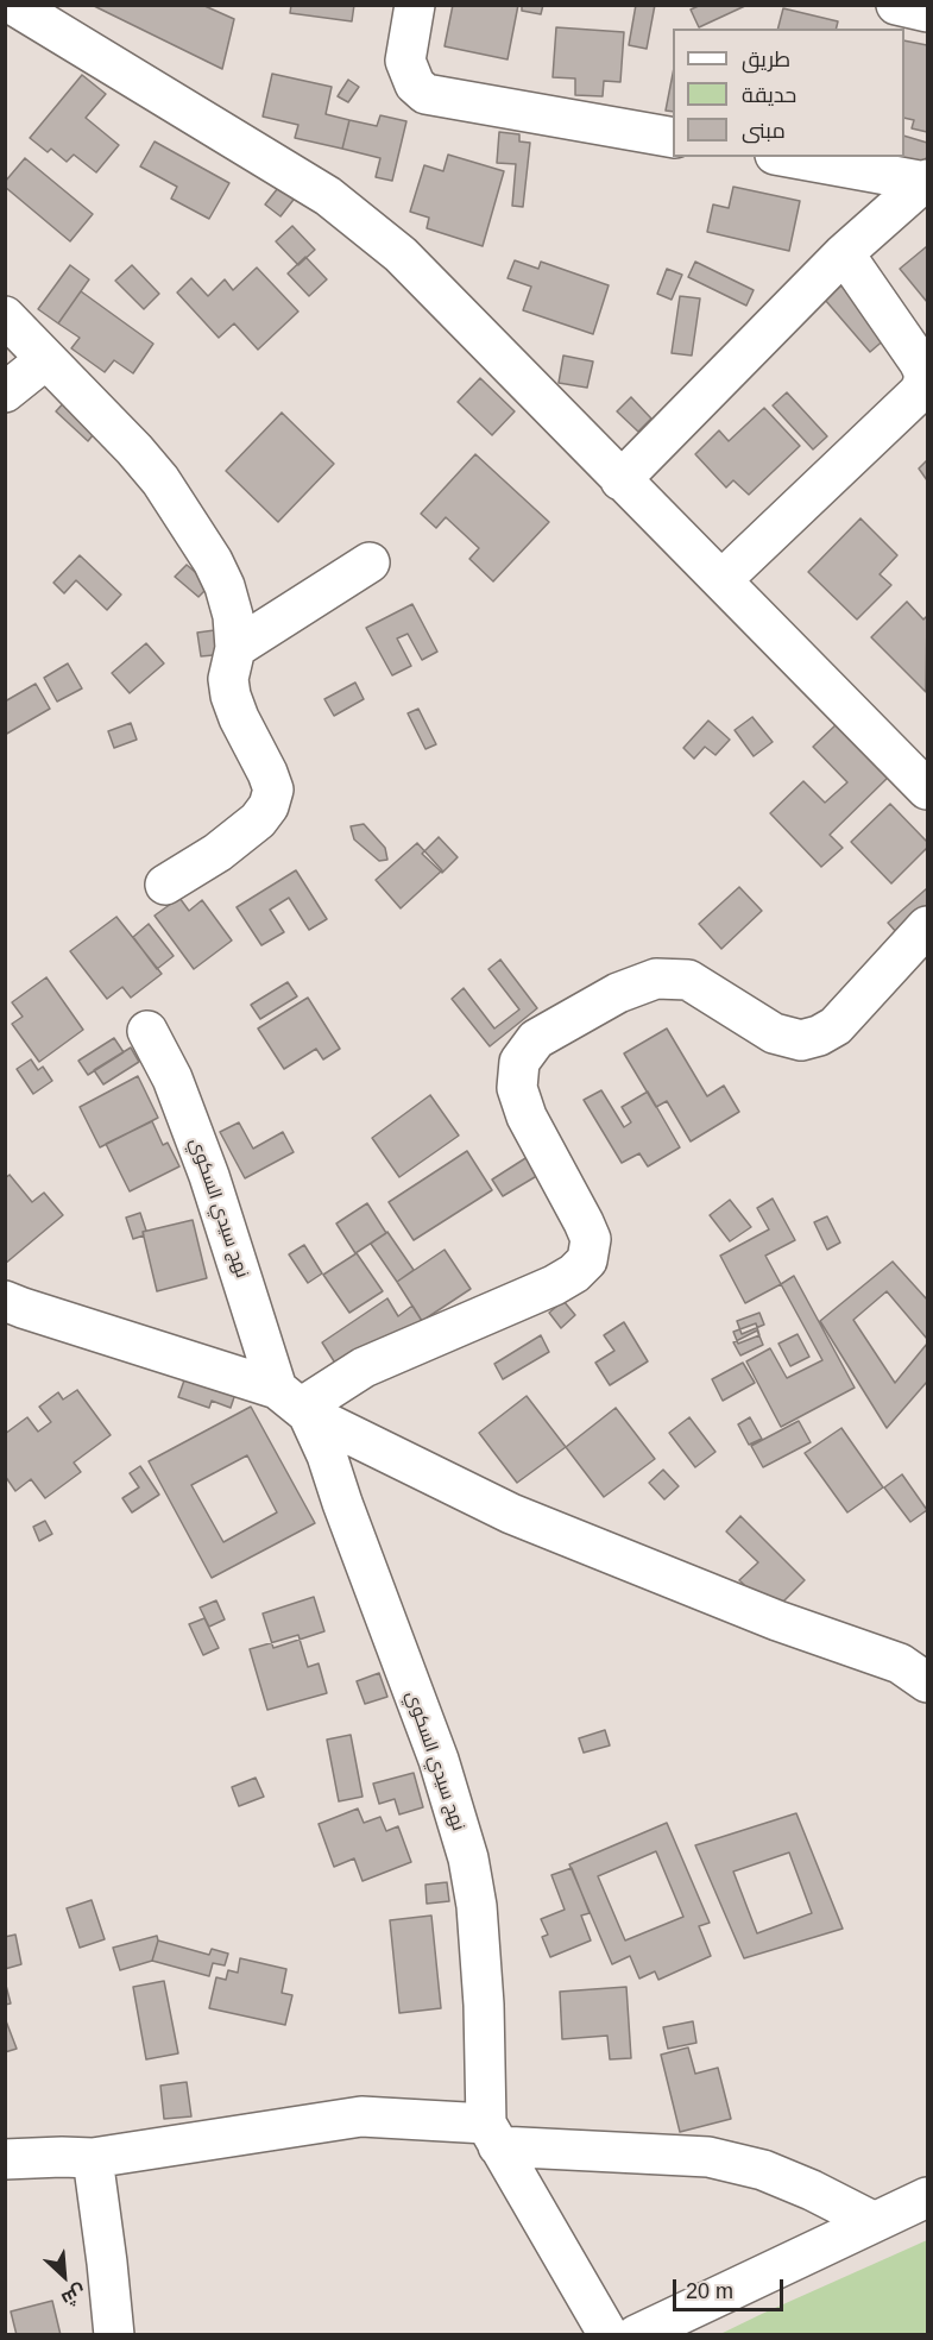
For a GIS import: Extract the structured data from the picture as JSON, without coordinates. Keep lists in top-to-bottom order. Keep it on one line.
{"streets":{"street":["نهج سيدي السكوي"]},"legend":["طريق","حديقة","مبنى"],"scale_bar":"20 m","north":"bottom right"}
